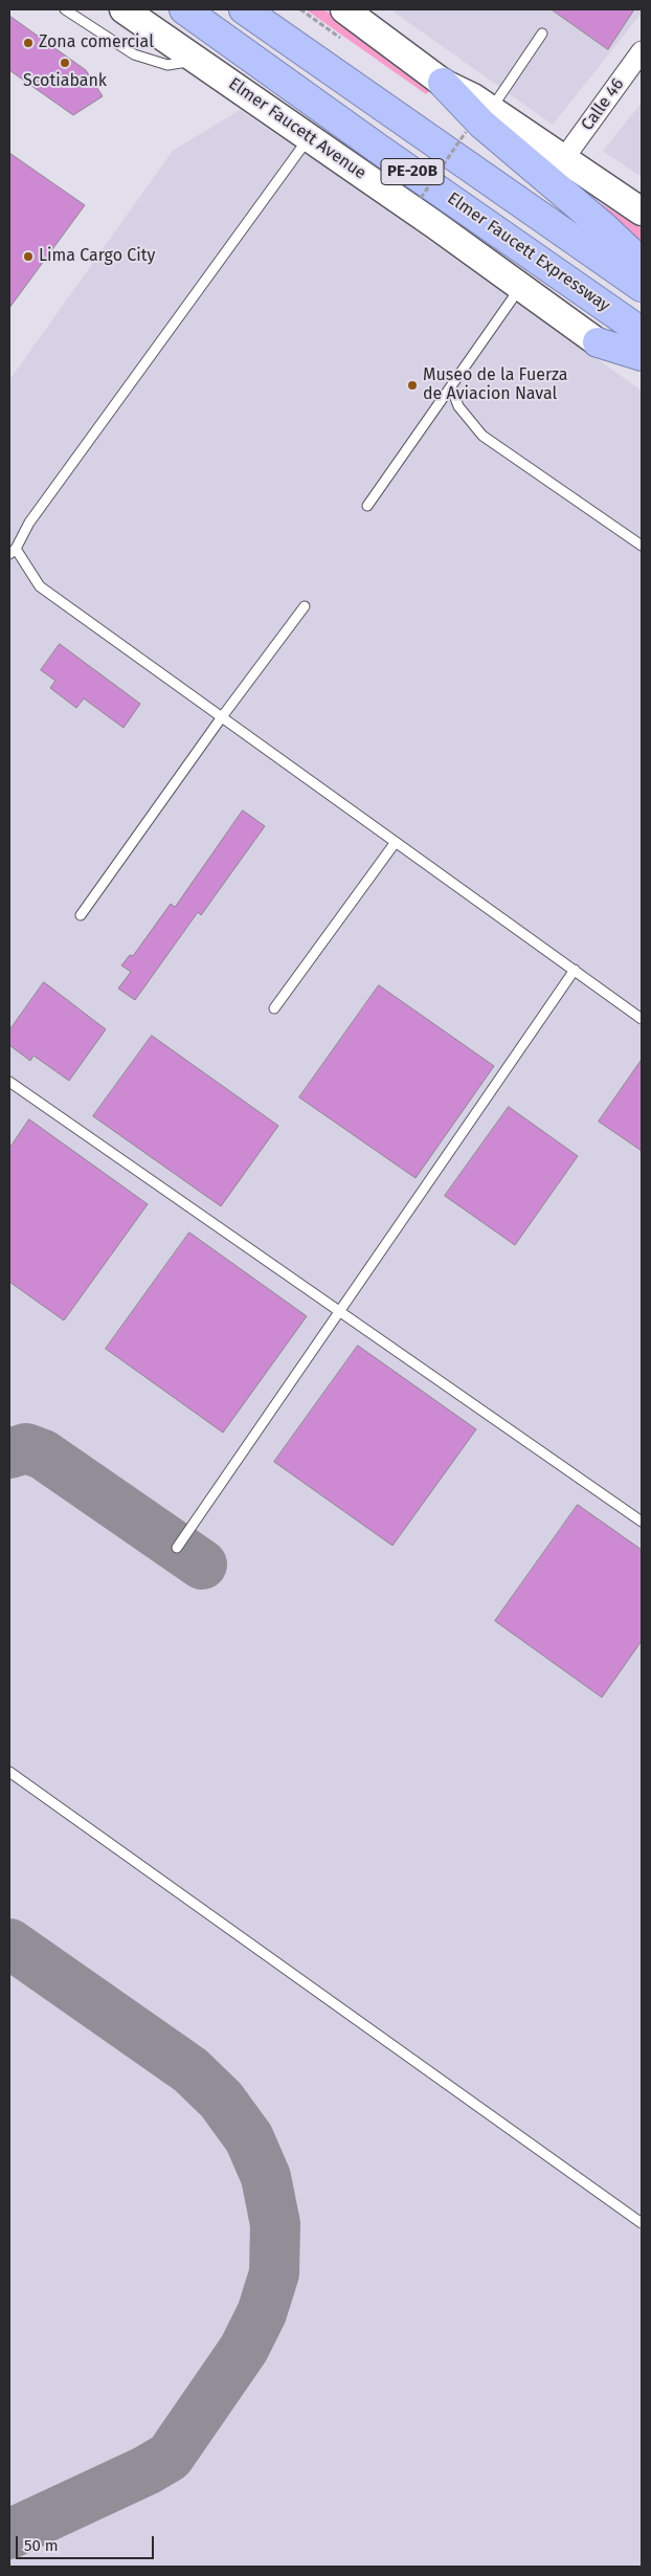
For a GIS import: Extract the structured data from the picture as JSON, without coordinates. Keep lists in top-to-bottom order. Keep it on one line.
{"streets":{"highway":["PE-20B","Elmer Faucett Expressway"],"main road":["Elmer Faucett Avenue"],"street":["Calle 46"]},"places":["Zona comercial","Scotiabank","Lima Cargo City","Museo de la Fuerza de Aviacion Naval"],"scale_bar":"50 m"}
